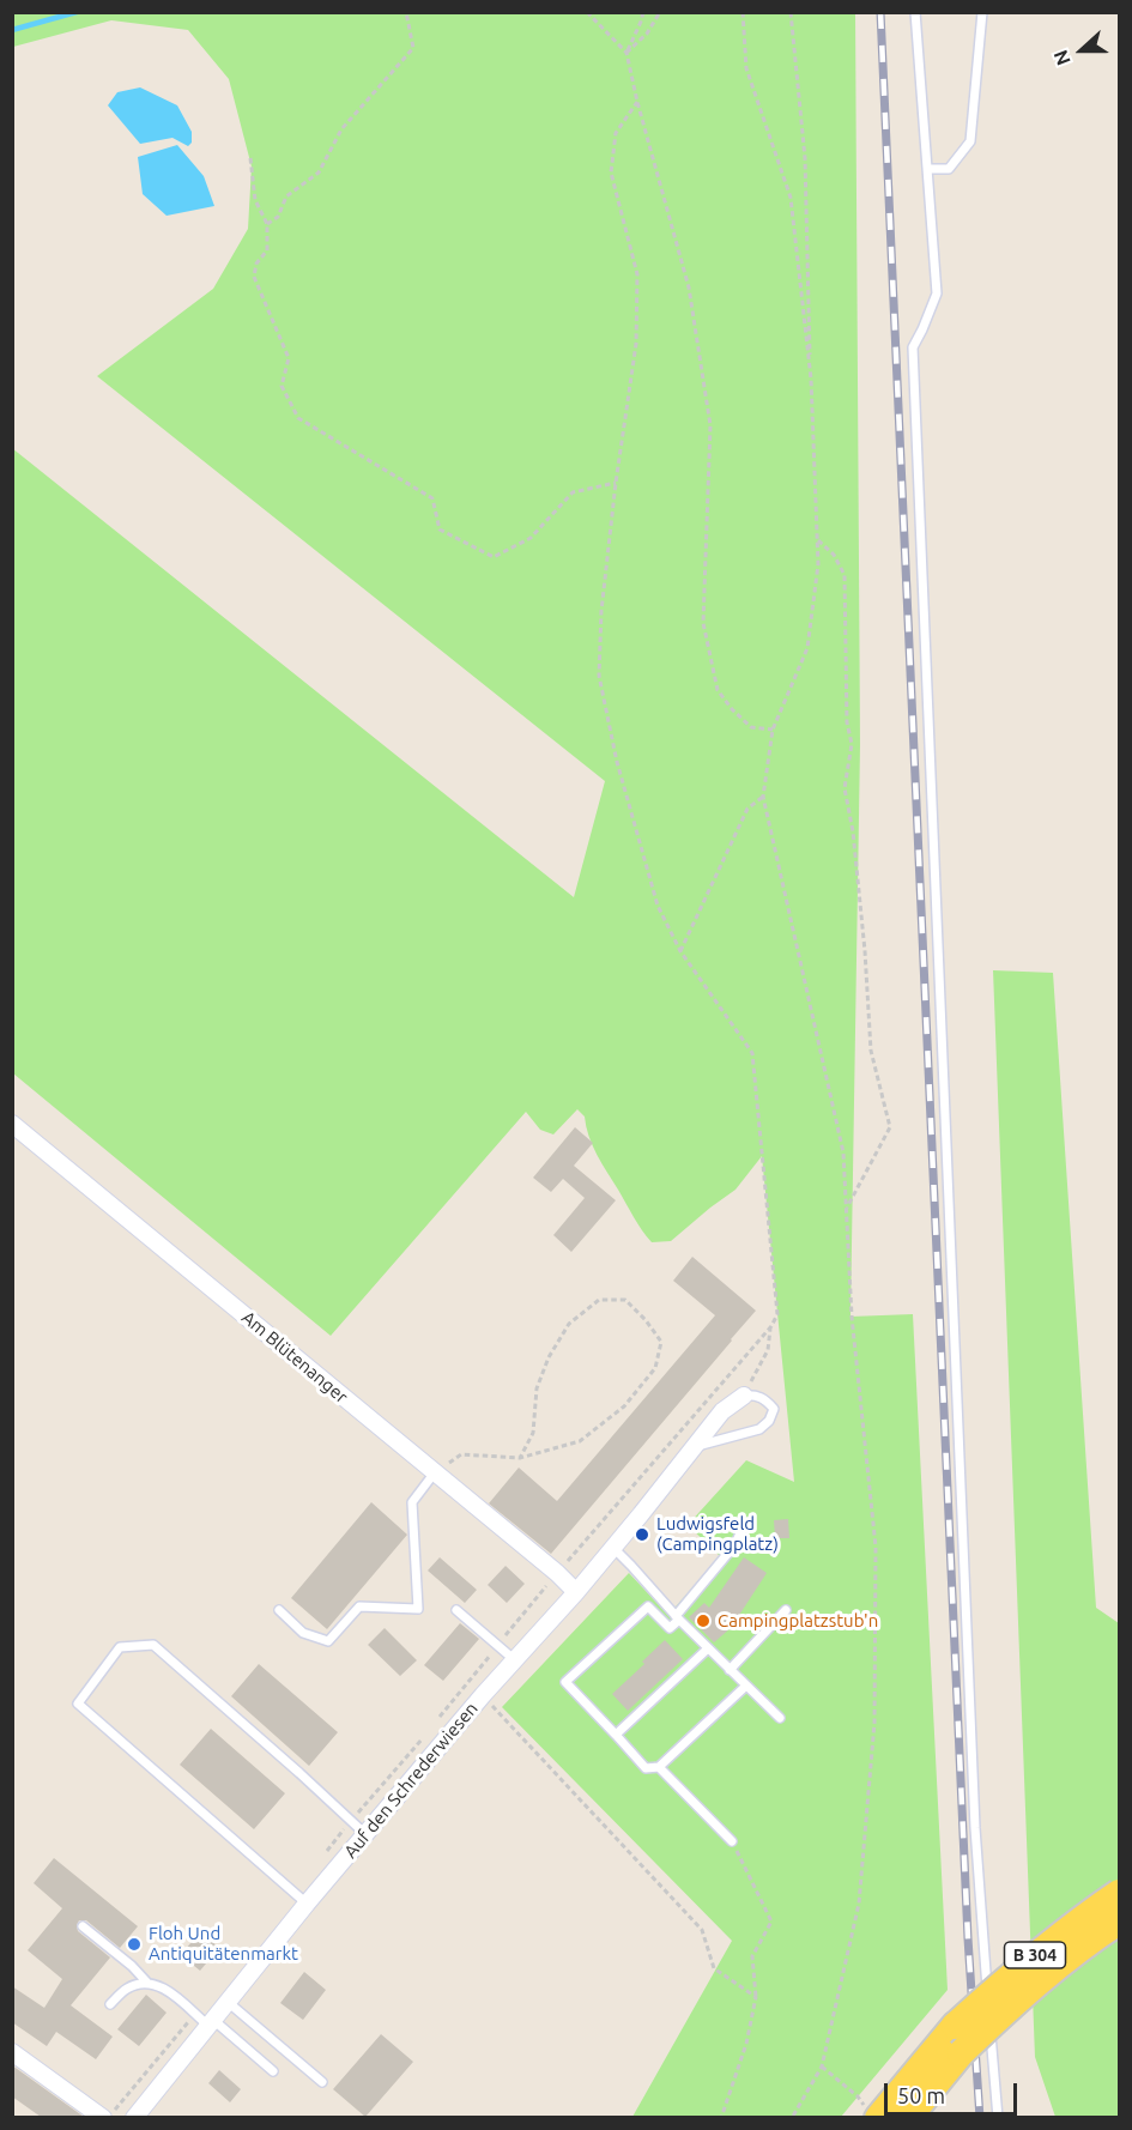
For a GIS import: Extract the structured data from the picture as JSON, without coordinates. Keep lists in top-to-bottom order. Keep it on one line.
{"streets":{"main road":["B 304"],"street":["Am Blütenanger","Auf den Schrederwiesen"]},"crossings":[["Am Blütenanger","Auf den Schrederwiesen"]],"places":["Ludwigsfeld (Campingplatz)","Campingplatzstub'n","Floh Und Antiquitätenmarkt"],"scale_bar":"50 m","north":"left"}
